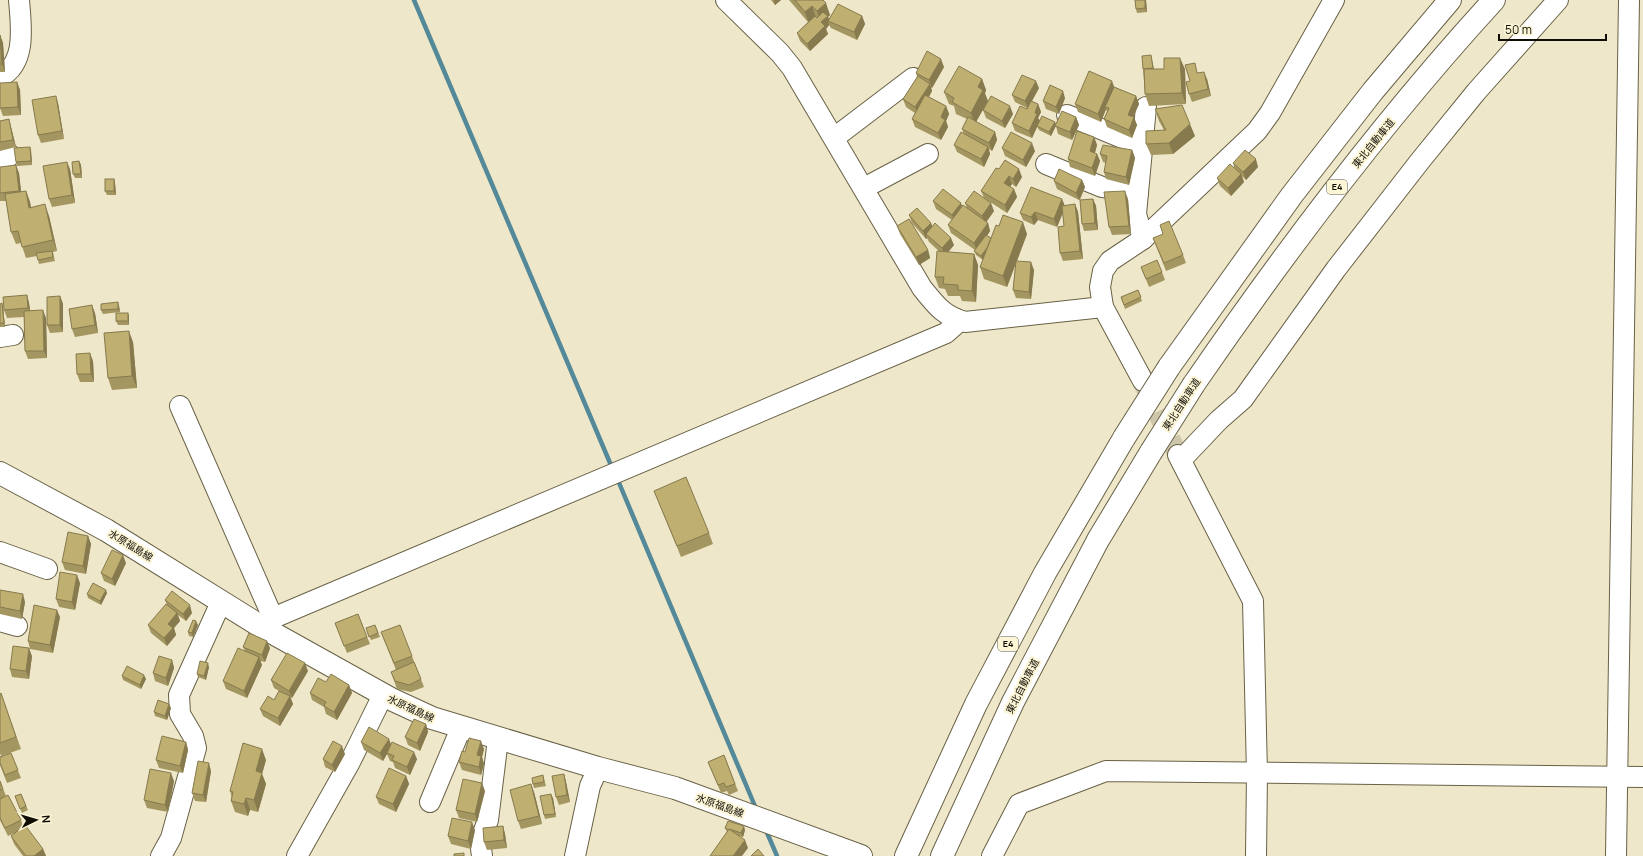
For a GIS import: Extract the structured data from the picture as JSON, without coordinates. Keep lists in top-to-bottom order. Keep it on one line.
{"streets":{"main road":["東北自動車道","E4","水原福島線"]},"scale_bar":"50 m","north":"right"}
